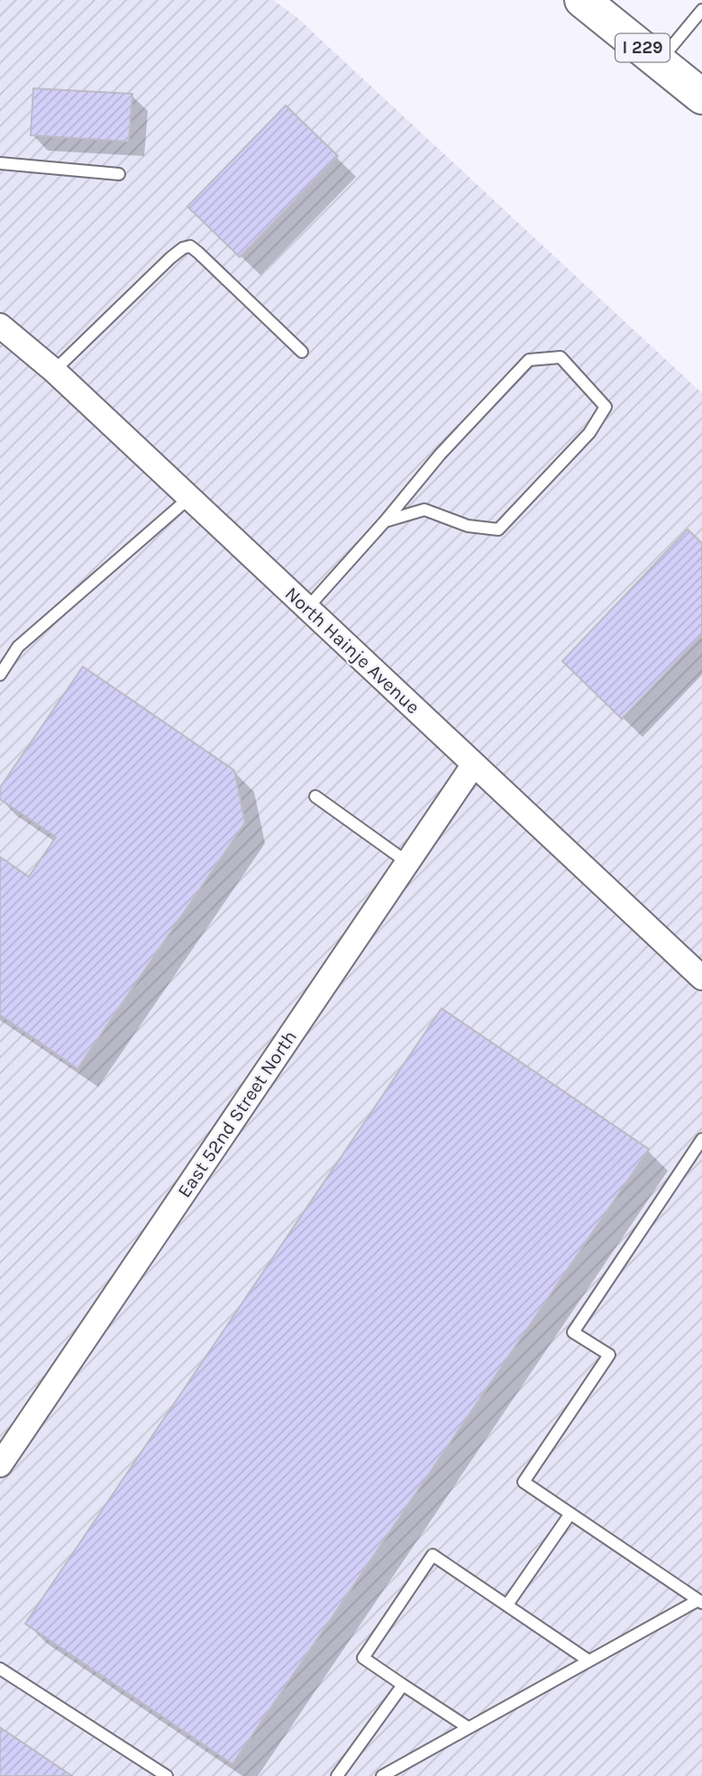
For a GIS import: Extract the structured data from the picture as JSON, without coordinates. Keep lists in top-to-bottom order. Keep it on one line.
{"streets":{"highway":["I 229"],"street":["North Hainje Avenue","East 52nd Street North"]},"crossings":[["North Hainje Avenue","East 52nd Street North"]]}
